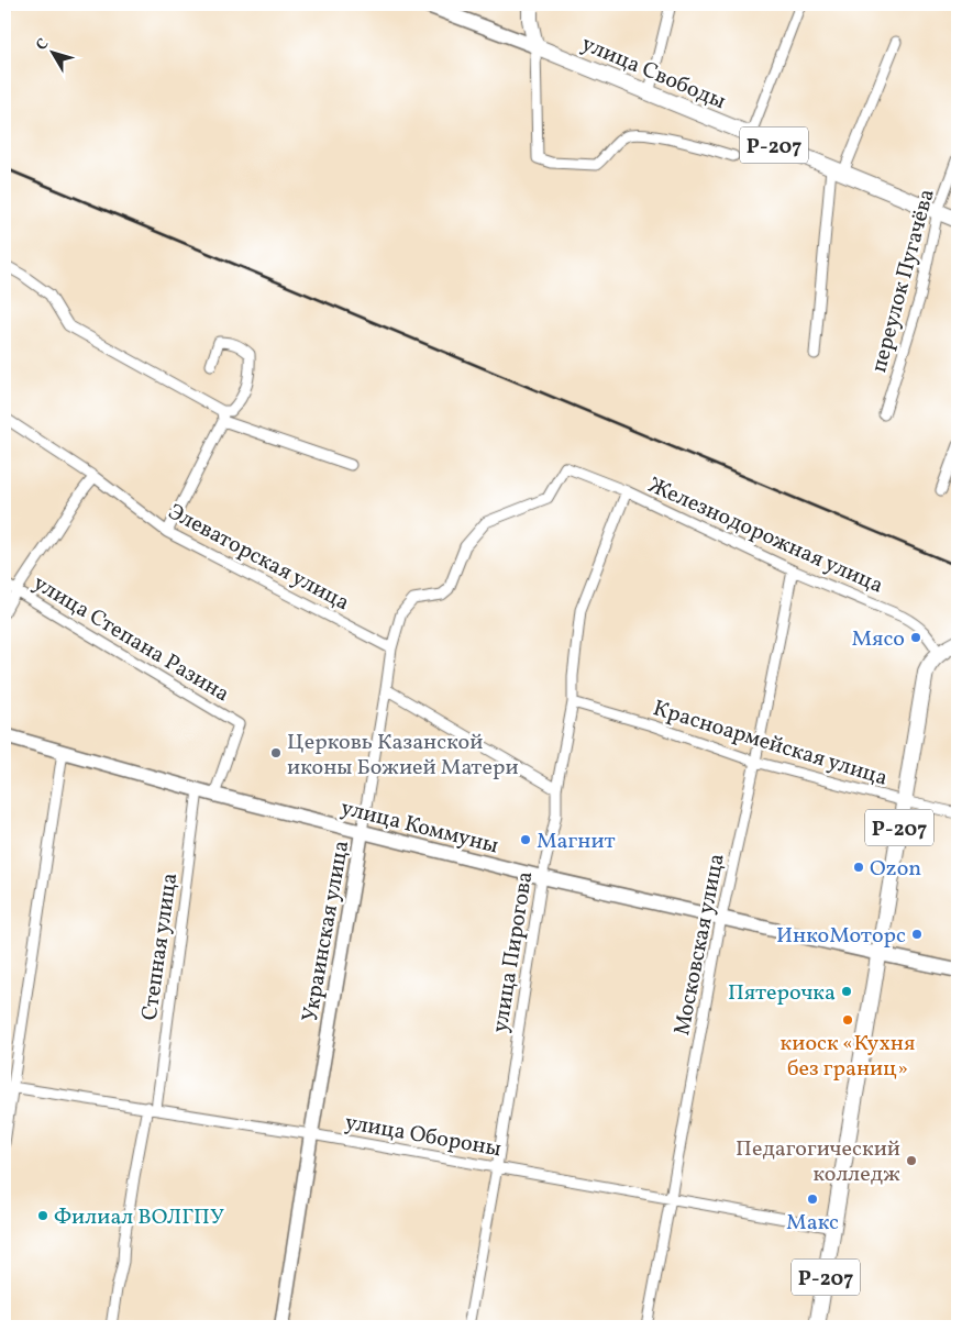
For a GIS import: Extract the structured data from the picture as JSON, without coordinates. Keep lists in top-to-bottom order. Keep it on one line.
{"streets":{"main road":["улица Свободы","Р-207"],"street":["переулок Пугачёва","Железнодорожная улица","Элеваторская улица","улица Степана Разина","Красноармейская улица","улица Коммуны","Украинская улица","Московская улица","Степная улица","улица Пирогова","улица Обороны"]},"crossings":[["улица Свободы","переулок Пугачёва"],["Р-207","Железнодорожная улица"],["Р-207","Красноармейская улица"],["Р-207","улица Коммуны"],["Р-207","улица Обороны"],["Железнодорожная улица","Украинская улица"],["Железнодорожная улица","Московская улица"],["Железнодорожная улица","улица Пирогова"],["Элеваторская улица","Украинская улица"],["улица Степана Разина","улица Коммуны"],["Красноармейская улица","Московская улица"],["Красноармейская улица","улица Пирогова"],["улица Коммуны","Украинская улица"],["улица Коммуны","Московская улица"],["улица Коммуны","Степная улица"],["улица Коммуны","улица Пирогова"],["Украинская улица","улица Обороны"],["Московская улица","улица Обороны"],["Степная улица","улица Обороны"],["улица Пирогова","улица Обороны"]],"places":["Мясо","Церковь Казанской иконы Божией Матери","Магнит","Ozon","ИнкоМоторс","Пятерочка","киоск «Кухня без границ»","Педагогический колледж","Макс","Филиал ВОЛГПУ"],"north":"top left"}
